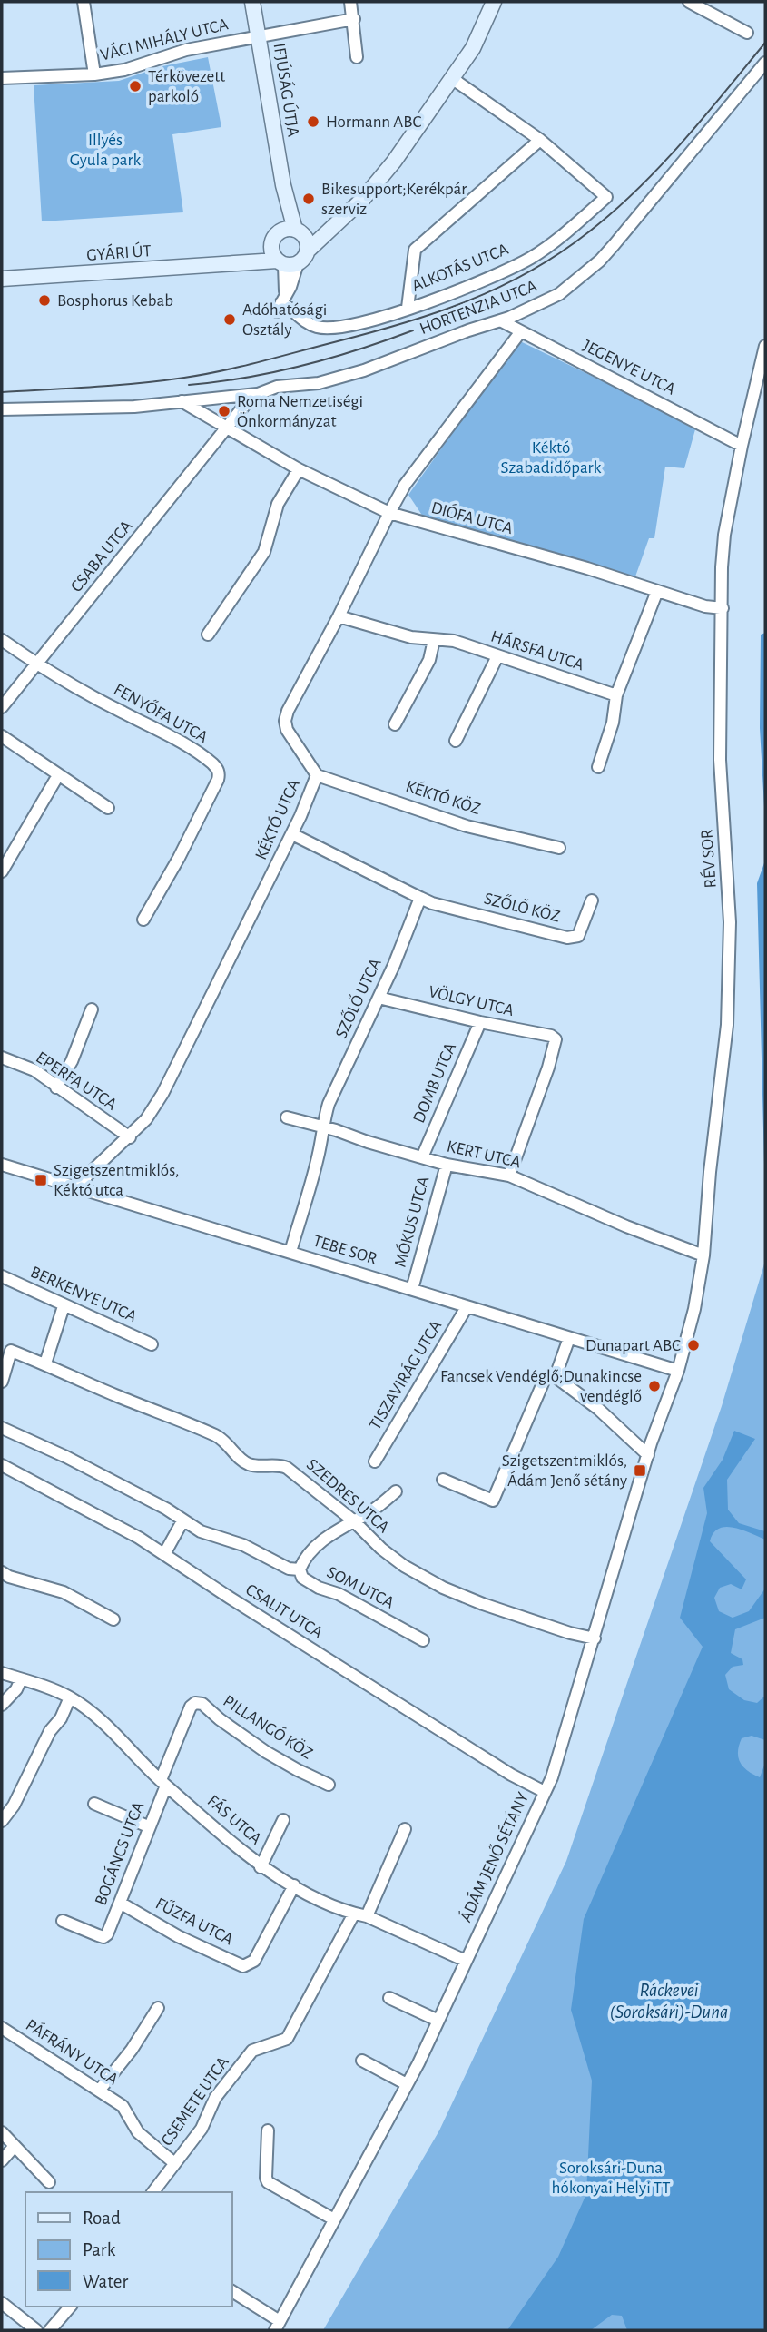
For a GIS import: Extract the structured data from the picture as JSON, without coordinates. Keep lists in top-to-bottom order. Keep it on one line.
{"streets":{"street":["VÁCI MIHÁLY UTCA","IFJÚSÁG ÚTJA","GYÁRI ÚT","ALKOTÁS UTCA","HORTENZIA UTCA","JEGENYE UTCA","DIÓFA UTCA","CSABA UTCA","HÁRSFA UTCA","FENYŐFA UTCA","KÉKTÓ KÖZ","KÉKTÓ UTCA","RÉV SOR","SZŐLŐ KÖZ","SZŐLŐ UTCA","VÖLGY UTCA","EPERFA UTCA","DOMB UTCA","KERT UTCA","MÓKUS UTCA","TEBE SOR","BERKENYE UTCA","TISZAVIRÁG UTCA","SZEDRES UTCA","SOM UTCA","CSALIT UTCA","PILLANGÓ KÖZ","FÁS UTCA","BOGÁNCS UTCA","ÁDÁM JENŐ SÉTÁNY","FŰZFA UTCA","PÁFRÁNY UTCA","CSEMETE UTCA"]},"crossings":[["VÁCI MIHÁLY UTCA","IFJÚSÁG ÚTJA"],["IFJÚSÁG ÚTJA","GYÁRI ÚT"],["IFJÚSÁG ÚTJA","ALKOTÁS UTCA"],["GYÁRI ÚT","ALKOTÁS UTCA"],["HORTENZIA UTCA","JEGENYE UTCA"],["HORTENZIA UTCA","DIÓFA UTCA"],["HORTENZIA UTCA","CSABA UTCA"],["JEGENYE UTCA","KÉKTÓ UTCA"],["JEGENYE UTCA","RÉV SOR"],["DIÓFA UTCA","CSABA UTCA"],["DIÓFA UTCA","KÉKTÓ UTCA"],["DIÓFA UTCA","RÉV SOR"],["CSABA UTCA","FENYŐFA UTCA"],["HÁRSFA UTCA","KÉKTÓ UTCA"],["KÉKTÓ KÖZ","KÉKTÓ UTCA"],["KÉKTÓ UTCA","EPERFA UTCA"],["KÉKTÓ UTCA","TEBE SOR"],["RÉV SOR","KERT UTCA"],["RÉV SOR","TEBE SOR"],["RÉV SOR","ÁDÁM JENŐ SÉTÁNY"],["SZŐLŐ KÖZ","SZŐLŐ UTCA"],["SZŐLŐ UTCA","VÖLGY UTCA"],["SZŐLŐ UTCA","KERT UTCA"],["SZŐLŐ UTCA","TEBE SOR"],["VÖLGY UTCA","DOMB UTCA"],["VÖLGY UTCA","KERT UTCA"],["DOMB UTCA","KERT UTCA"],["KERT UTCA","MÓKUS UTCA"],["MÓKUS UTCA","TEBE SOR"],["TEBE SOR","TISZAVIRÁG UTCA"],["TEBE SOR","ÁDÁM JENŐ SÉTÁNY"],["SZEDRES UTCA","ÁDÁM JENŐ SÉTÁNY"],["CSALIT UTCA","ÁDÁM JENŐ SÉTÁNY"],["PILLANGÓ KÖZ","FÁS UTCA"],["PILLANGÓ KÖZ","BOGÁNCS UTCA"],["FÁS UTCA","BOGÁNCS UTCA"],["FÁS UTCA","ÁDÁM JENŐ SÉTÁNY"],["FÁS UTCA","FŰZFA UTCA"],["FÁS UTCA","CSEMETE UTCA"],["BOGÁNCS UTCA","FŰZFA UTCA"],["PÁFRÁNY UTCA","CSEMETE UTCA"]],"water":["Ráckevei (Soroksári)-Duna"],"parks":["Illyés Gyula park","Kéktó Szabadidőpark","Soroksári-Duna hókonyai Helyi TT"],"places":{"other":["Térkövezett parkoló","Hormann ABC","Bikesupport;Kerékpár szerviz","Bosphorus Kebab","Adóhatósági Osztály","Roma Nemzetiségi Önkormányzat","Dunapart ABC","Fancsek Vendéglő;Dunakincse vendéglő"],"transit":["Szigetszentmiklós, Kéktó utca","Szigetszentmiklós, Ádám Jenő sétány"]},"legend":["Road","Park","Water"]}
